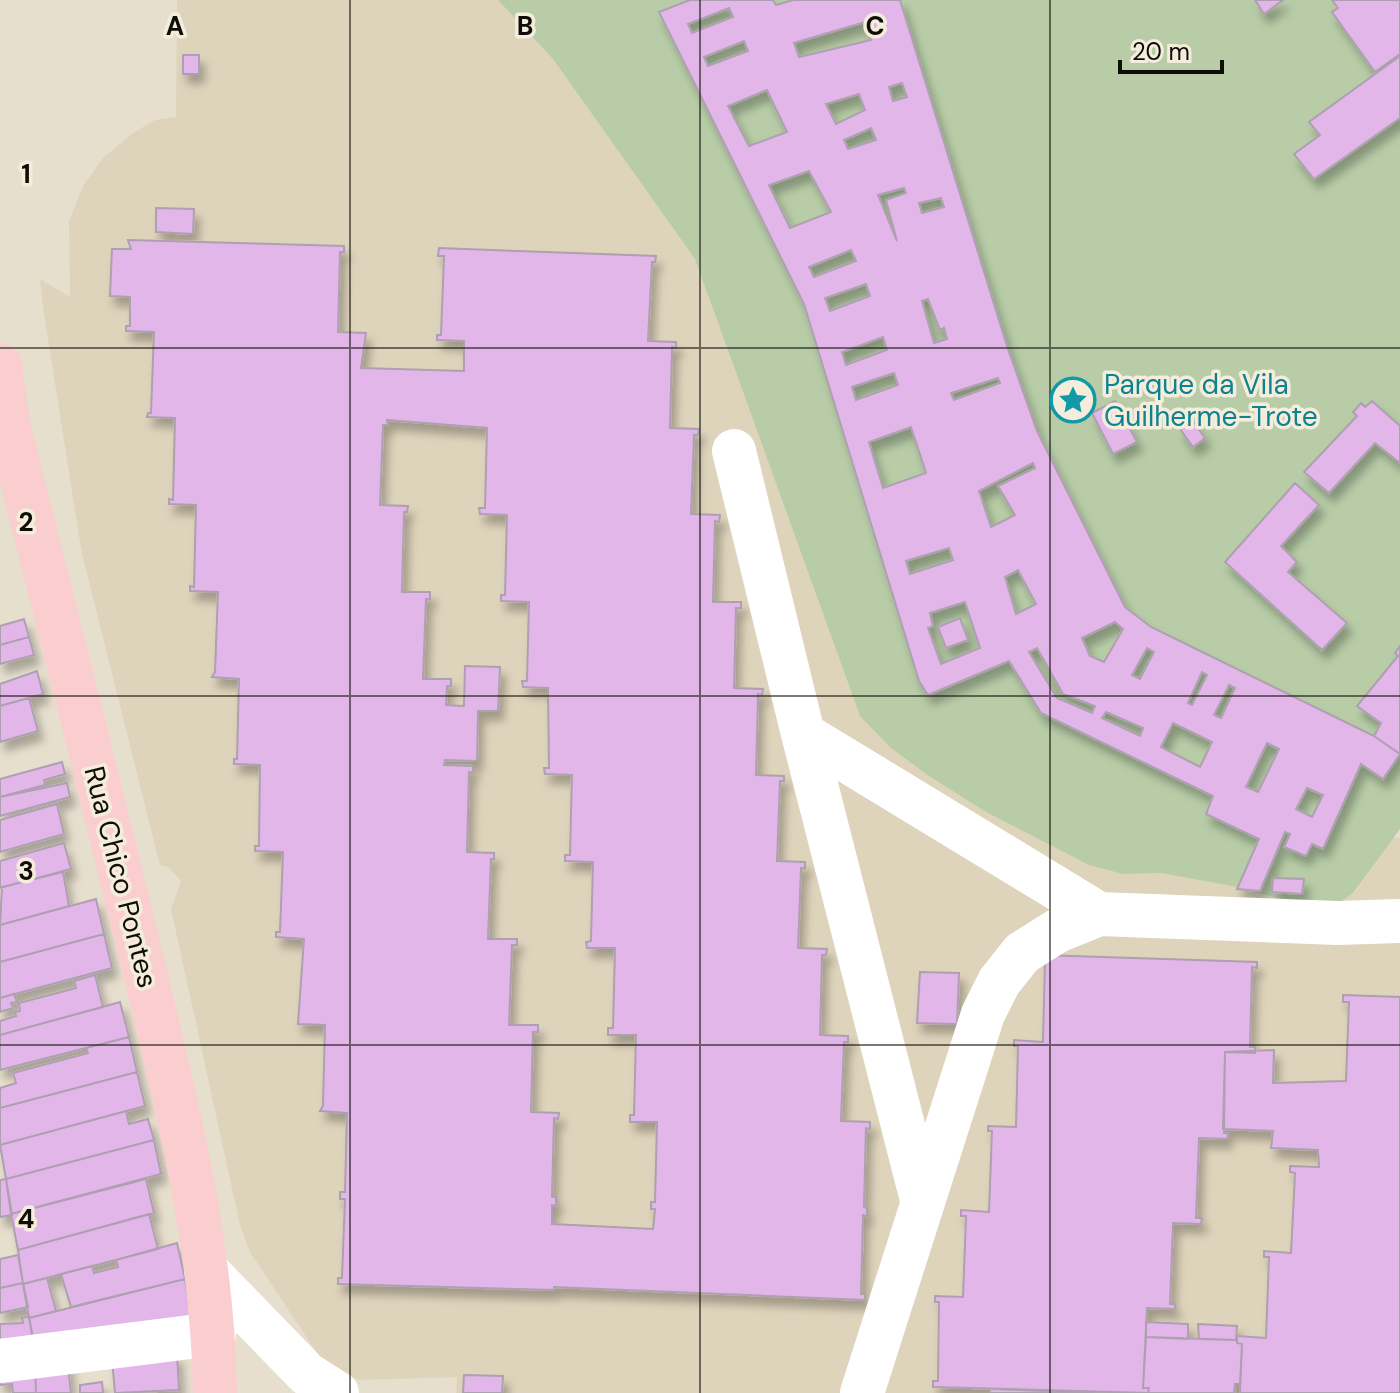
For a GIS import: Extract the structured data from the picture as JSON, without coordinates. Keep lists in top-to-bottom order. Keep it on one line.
{"streets":{"main road":["Rua Chico Pontes"]},"places":{"place":["Parque da Vila Guilherme-Trote"]},"scale_bar":"20 m","grid":{"columns":["A","B","C"],"rows":["1","2","3","4"]}}
